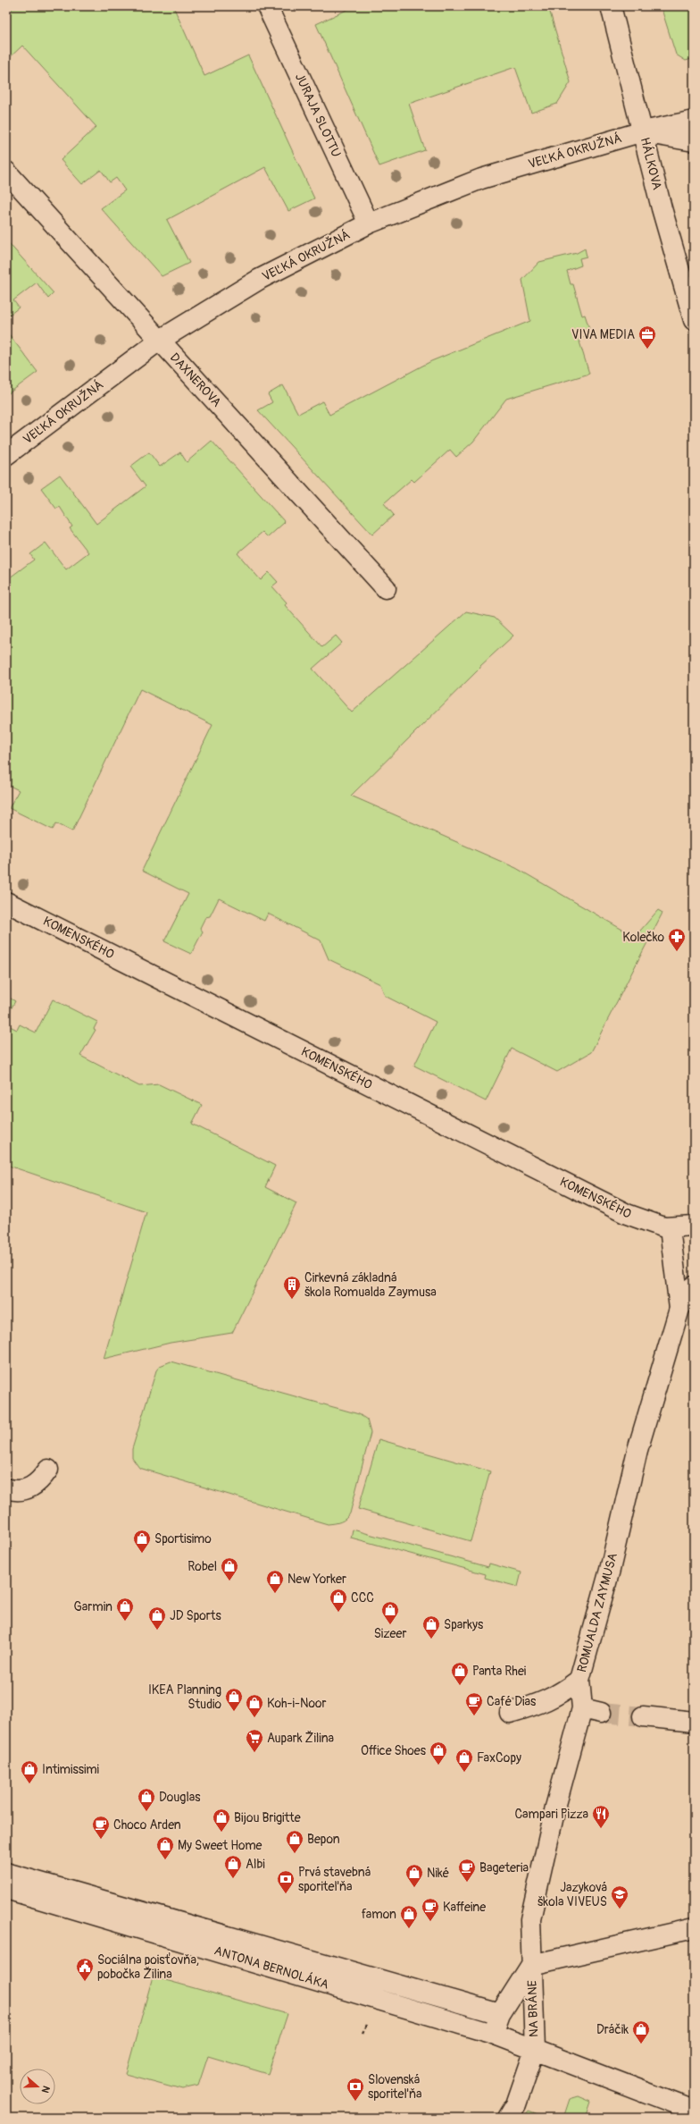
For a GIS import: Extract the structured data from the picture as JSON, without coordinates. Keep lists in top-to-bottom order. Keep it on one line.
{"streets":{"street":["JURAJA SLOTTU","VEĽKÁ OKRUŽNÁ","HÁLKOVA","DAXNEROVA","KOMENSKÉHO","ROMUALDA ZAYMUSA","ANTONA BERNOLÁKA","NA BRÁNE"]},"crossings":[["JURAJA SLOTTU","VEĽKÁ OKRUŽNÁ"],["VEĽKÁ OKRUŽNÁ","HÁLKOVA"],["VEĽKÁ OKRUŽNÁ","DAXNEROVA"],["KOMENSKÉHO","ROMUALDA ZAYMUSA"],["ROMUALDA ZAYMUSA","NA BRÁNE"],["ANTONA BERNOLÁKA","NA BRÁNE"]],"places":{"office":["VIVA MEDIA"],"pharmacy":["Kolečko"],"building":["Cirkevná základná škola Romualda Zaymusa"],"shop":["Sportisimo","Robel","New Yorker","CCC","Garmin","Sizeer","JD Sports","Sparkys","Panta Rhei","IKEA Planning Studio","Koh-i-Noor","Office Shoes","FaxCopy","Intimissimi","Douglas","Bijou Brigitte","Bepon","My Sweet Home","Albi","Niké","famon","Dráčik"],"cafe":["Café Dias","Choco Arden","Bageteria","Kaffeine"],"supermarket":["Aupark Žilina"],"restaurant":["Campari Pizza"],"bank":["Prvá stavebná sporiteľňa","Slovenská sporiteľňa"],"school or university":["Jazyková škola VIVEUS"],"public building":["Sociálna poisťovňa, pobočka Žilina"]},"north":"right"}
